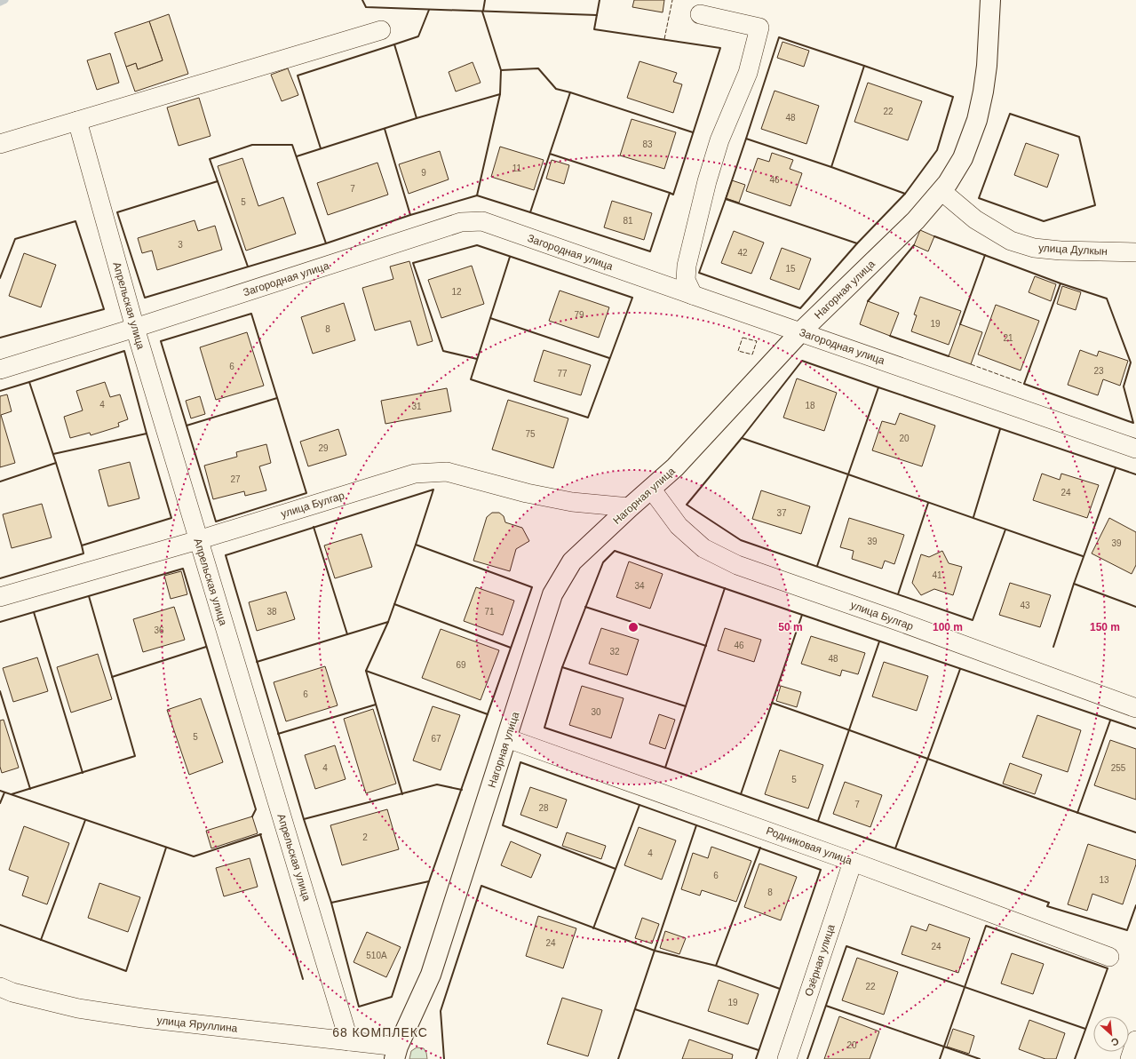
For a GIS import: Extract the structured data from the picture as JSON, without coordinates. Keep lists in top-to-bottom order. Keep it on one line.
{"streets":{"street":["улица Дулкын","Загородная улица","Нагорная улица","Апрельская улица","улица Булгар","Родниковая улица","Озёрная улица","улица Яруллина"]},"crossings":[["улица Дулкын","Нагорная улица"],["Загородная улица","Нагорная улица"],["Загородная улица","Апрельская улица"],["Нагорная улица","улица Булгар"],["Нагорная улица","Родниковая улица"],["Нагорная улица","улица Яруллина"],["Апрельская улица","улица Булгар"],["Апрельская улица","улица Яруллина"],["Родниковая улица","Озёрная улица"]],"districts":["68 КОМПЛЕКС"],"house_numbers":["22","48","83","11","9","46","7","5","81","3","42","15","12","79","19","8","21","6","23","77","4","18","31","75","20","29","27","24","37","39","39","41","34","43","38","71","36","46","32","48","69","6","30","5","67","4","255","5","7","28","2","4","6","13","8","24","24","510А","22","19","20"],"north":"bottom right","rings":["50 m","100 m","150 m"]}
